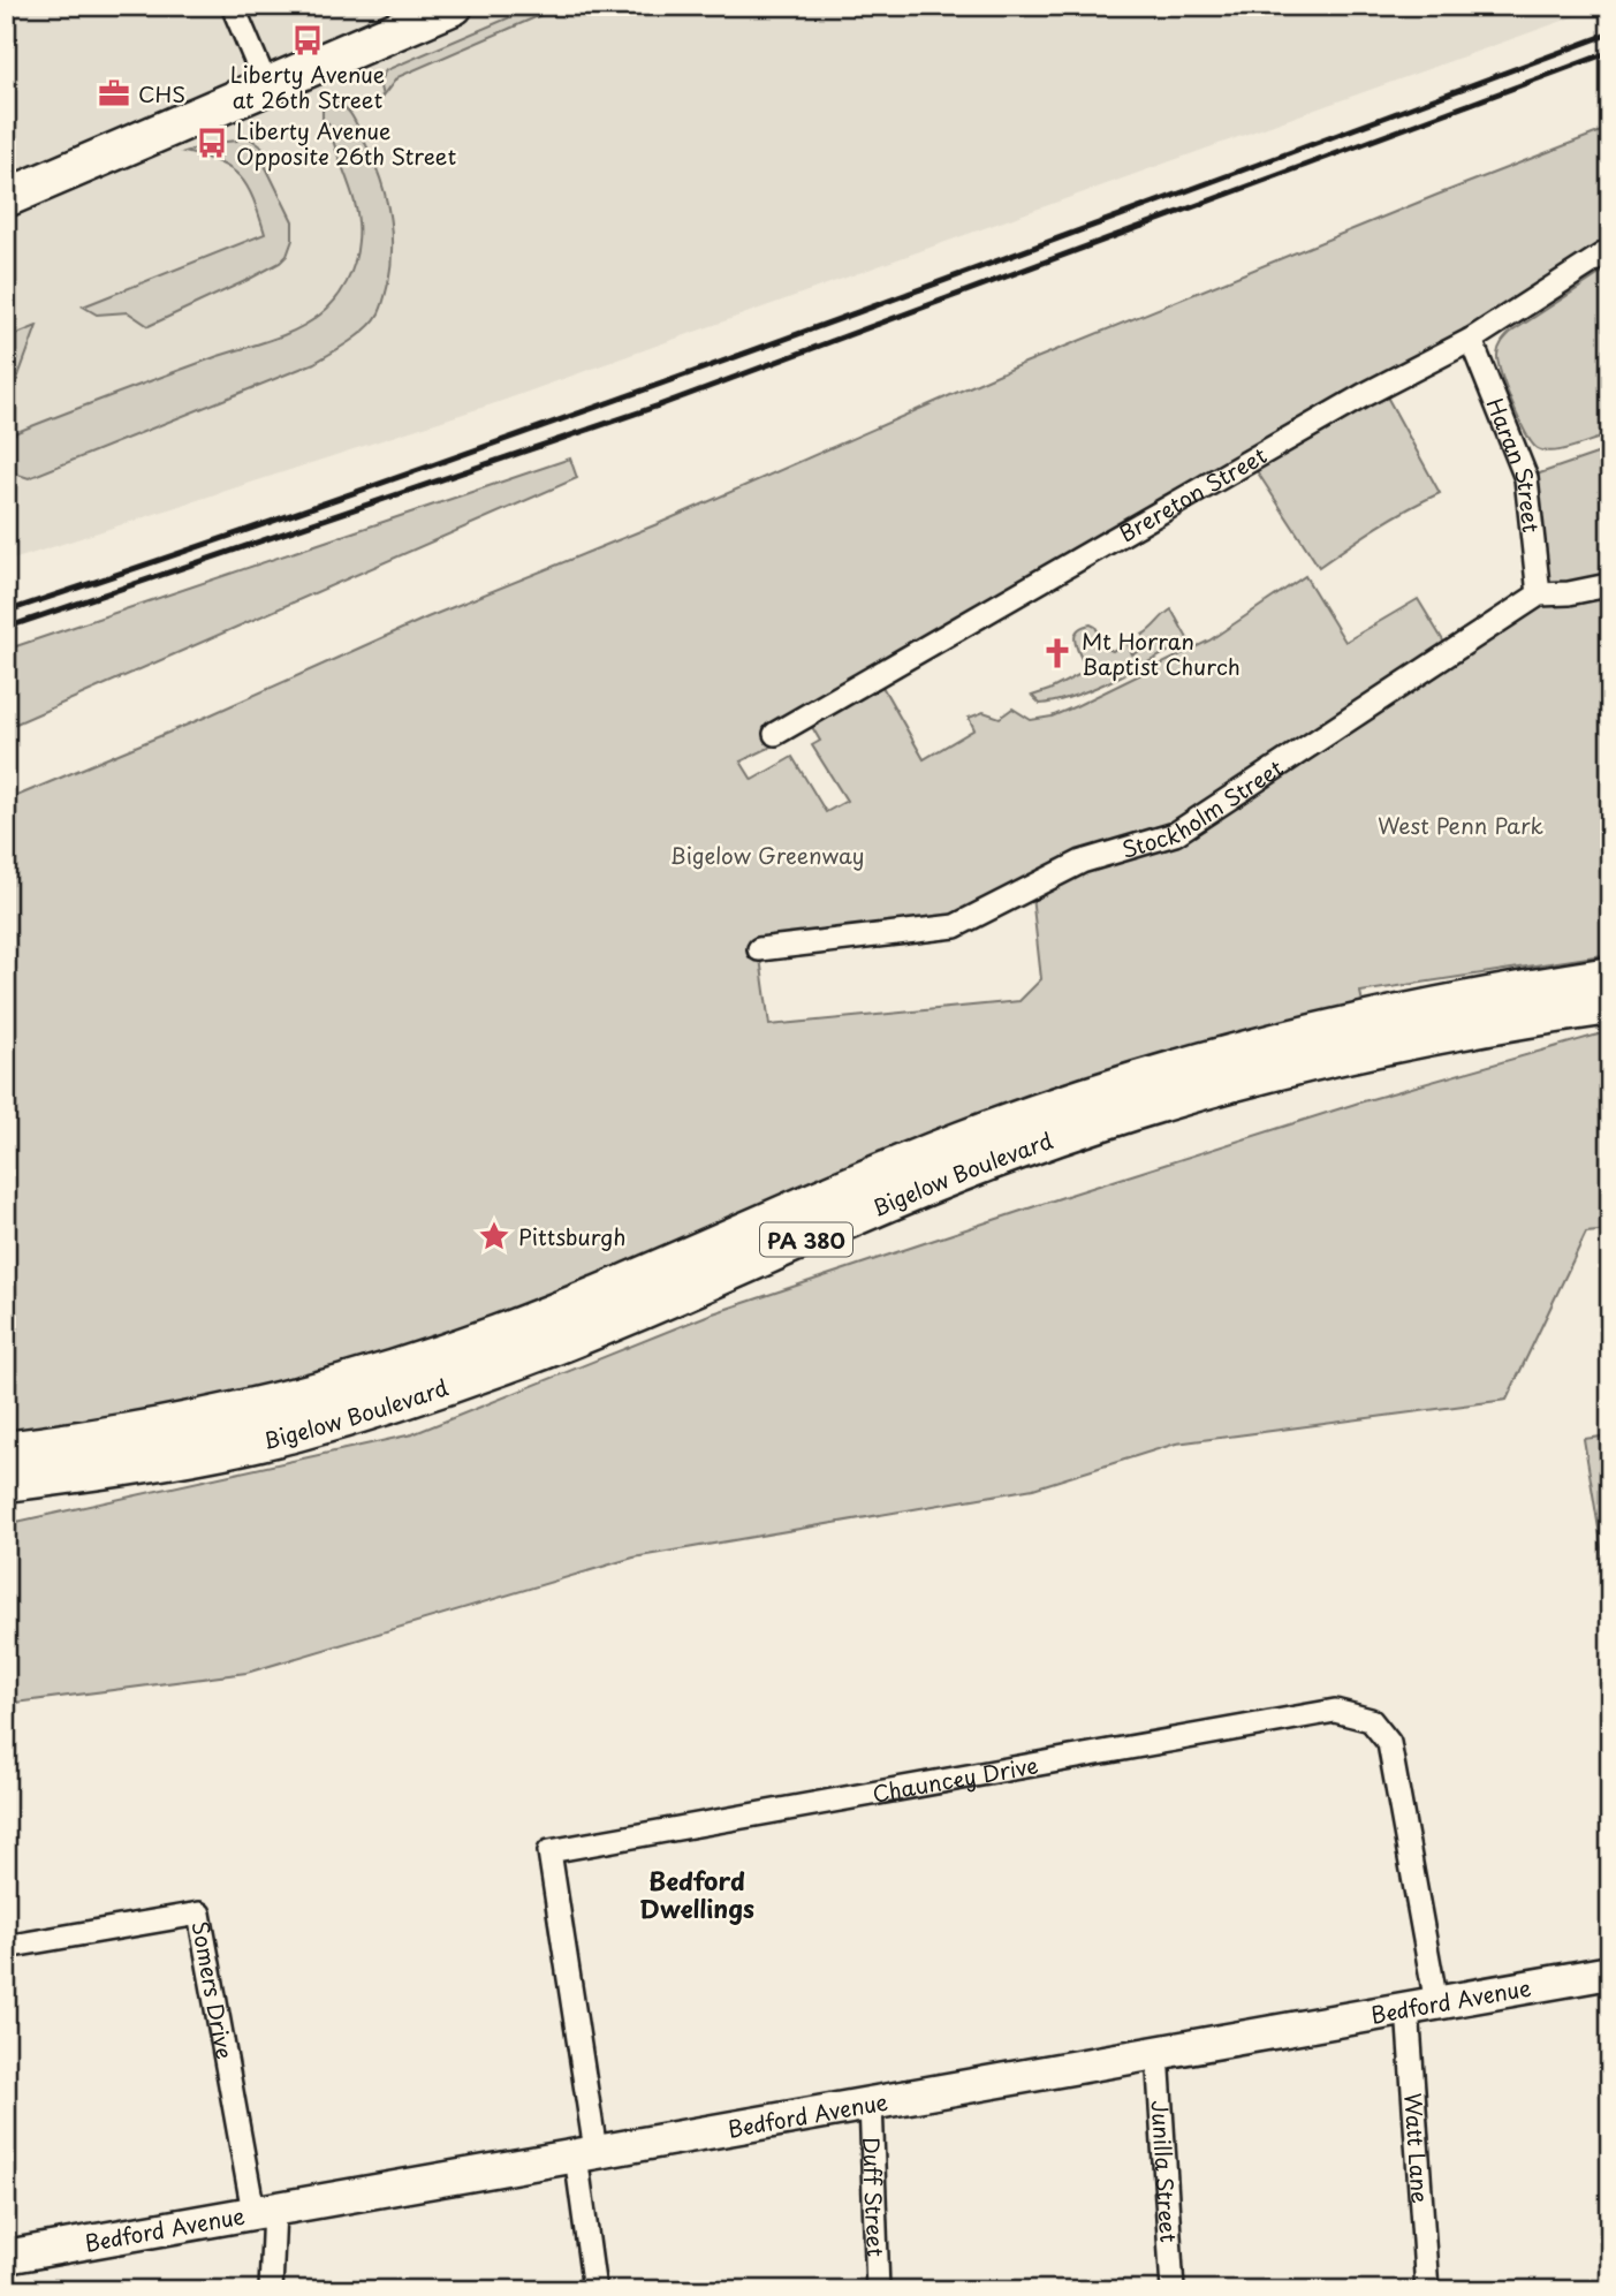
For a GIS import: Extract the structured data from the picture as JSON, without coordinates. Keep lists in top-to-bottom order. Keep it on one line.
{"streets":{"main road":["Bigelow Boulevard","PA 380"],"street":["Haran Street","Brereton Street","Stockholm Street","Chauncey Drive","Somers Drive","Bedford Avenue","Watt Lane","Junilla Street","Duff Street"]},"crossings":[["Haran Street","Brereton Street"],["Haran Street","Stockholm Street"],["Chauncey Drive","Bedford Avenue"],["Chauncey Drive","Watt Lane"],["Somers Drive","Bedford Avenue"],["Bedford Avenue","Watt Lane"],["Bedford Avenue","Junilla Street"],["Bedford Avenue","Duff Street"]],"districts":["Bedford Dwellings"],"parks":["West Penn Park","Bigelow Greenway"],"places":{"bus stop":["Liberty Avenue at 26th Street","Liberty Avenue Opposite 26th Street"],"office":["CHS"],"church":["Mt Horran Baptist Church"],"place":["Pittsburgh"]}}
